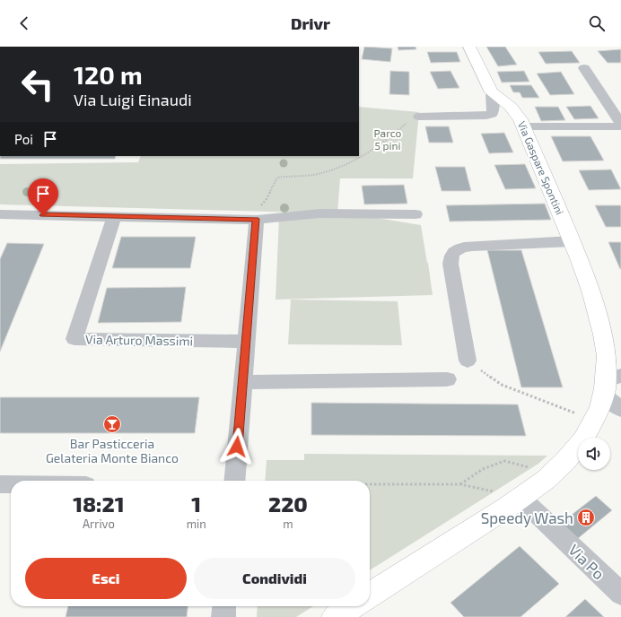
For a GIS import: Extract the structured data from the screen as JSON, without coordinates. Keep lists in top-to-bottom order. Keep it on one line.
{"streets":{"main road":["Via Gaspare Spontini"],"street":["Via Arturo Massimi","Via Po"]},"crossings":[["Via Gaspare Spontini","Via Po"]],"parks":["Parco 5 pini"],"places":{"bar":["Bar Pasticceria Gelateria Monte Bianco"],"building":["Speedy Wash"]},"page":{"header":"Drivr","turn":["120 m","Via Luigi Einaudi"],"then":"Poi","eta":["18:21","Arrivo","1","min","220","m"],"buttons":["Esci","Condividi"]}}
